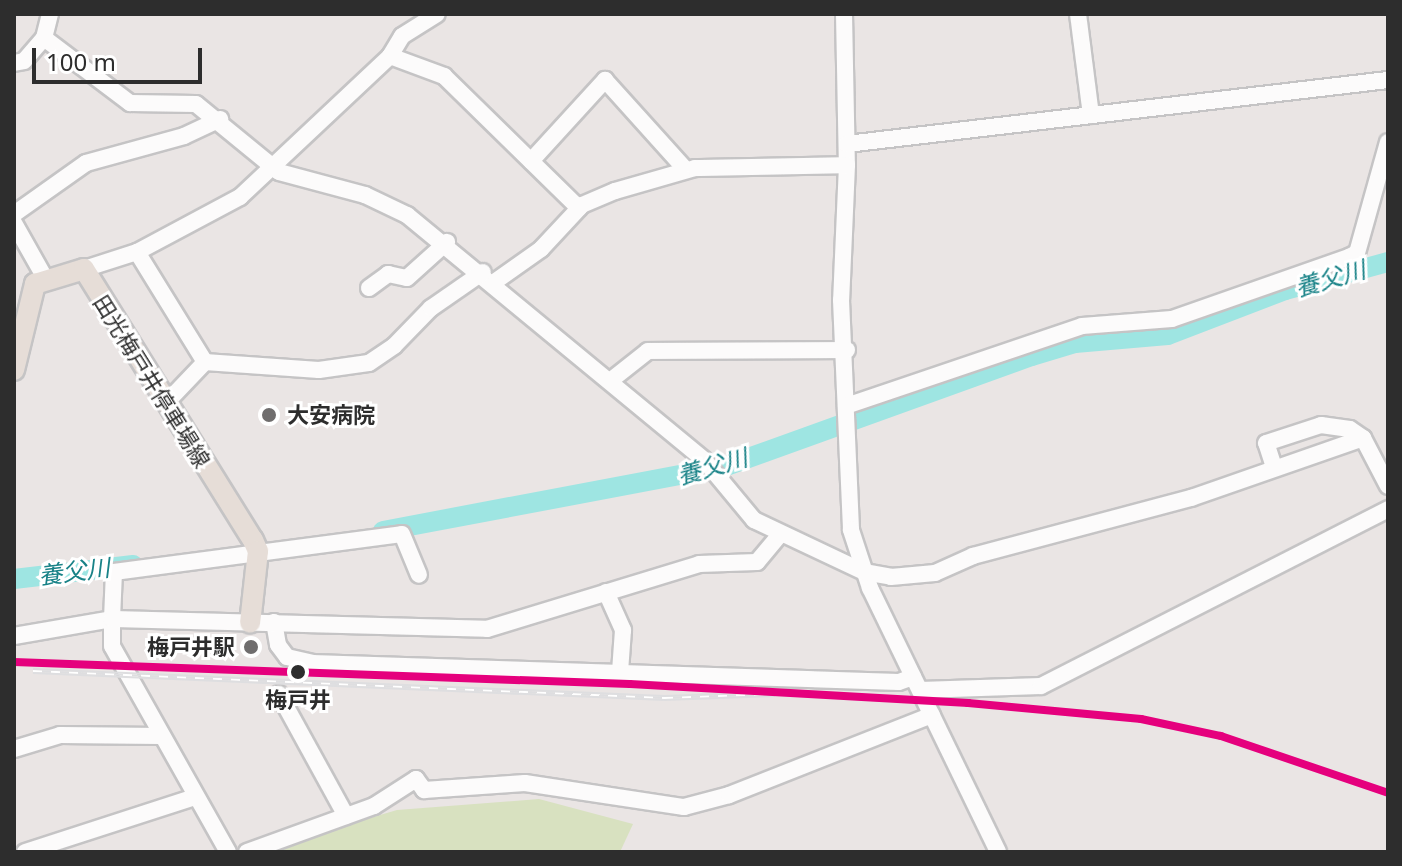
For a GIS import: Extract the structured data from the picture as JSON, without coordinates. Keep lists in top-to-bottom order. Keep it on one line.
{"streets":{"main road":["田光梅戸井停車場線"]},"water":["養父川"],"places":["大安病院","梅戸井駅","梅戸井"],"scale_bar":"100 m"}
